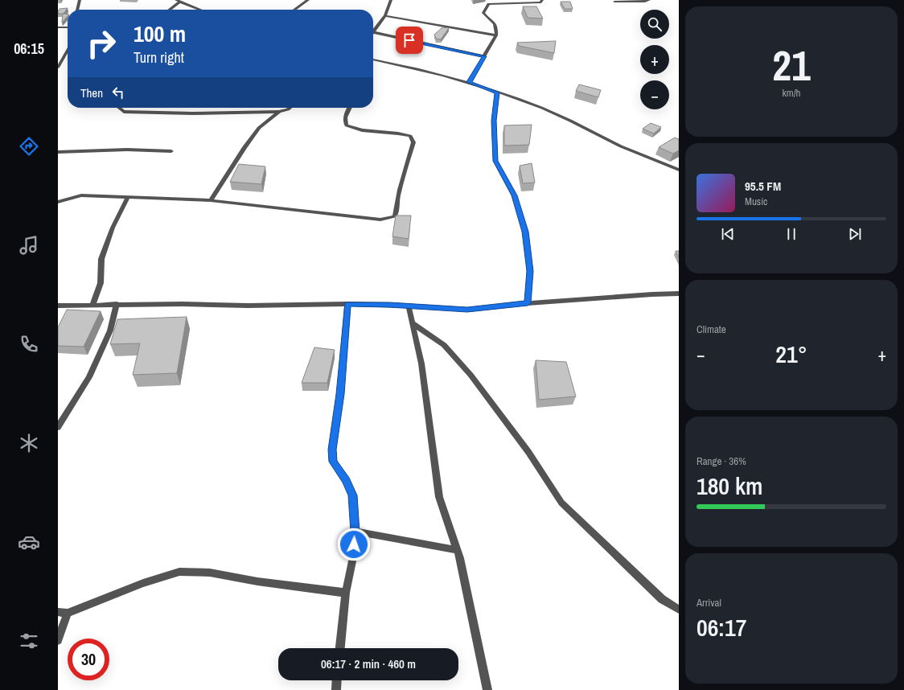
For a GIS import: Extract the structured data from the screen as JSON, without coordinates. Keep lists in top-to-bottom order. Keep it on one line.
{"page":{"tabs":"06:15","tile":[["21","km/h"],"Climate",["Range · 36%","180 km"],["Arrival","06:17"]],"map_buttons":["+","−"],"turn":["100 m","Turn right"],"then":"Then","song":["95.5 FM","Music"],"heat":["−","21°","+"],"limit":"30","trip":"06:17 · 2 min · 460 m"}}
